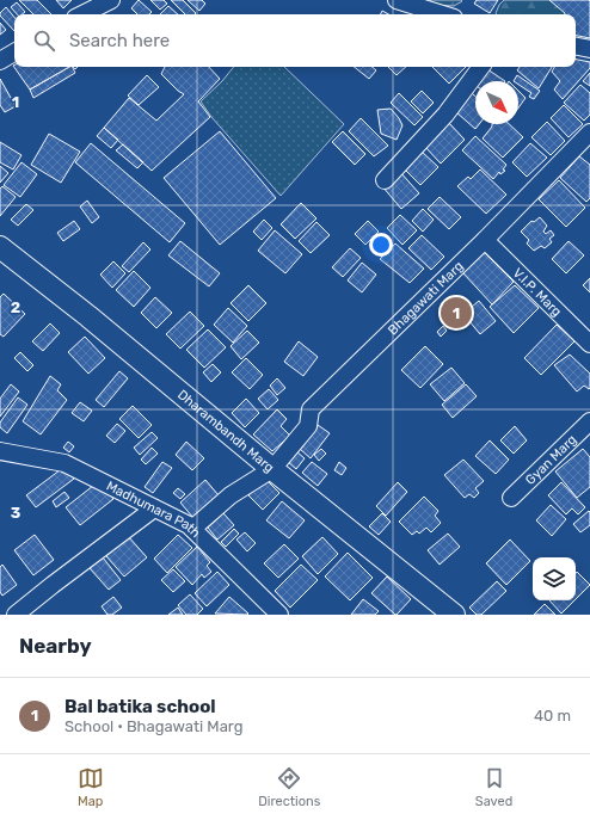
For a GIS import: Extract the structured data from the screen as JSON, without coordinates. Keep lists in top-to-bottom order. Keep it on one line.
{"streets":{"main road":["Dharambandh Marg"],"street":["V.I.P. Marg","Bhagawati Marg","Gyan Marg","Madhumara Path"]},"crossings":[["V.I.P. Marg","Bhagawati Marg"],["Bhagawati Marg","Dharambandh Marg"],["Bhagawati Marg","Madhumara Path"]],"north":"bottom right","page":{"search":"Search here","pins":"1","heading":"Nearby","list":[{"mark":"1","name":"Bal batika school","note":"School · Bhagawati Marg","value":"40 m"}],"nav":["Map","Directions","Saved"]},"grid":{"rows":["1","2","3"]}}
